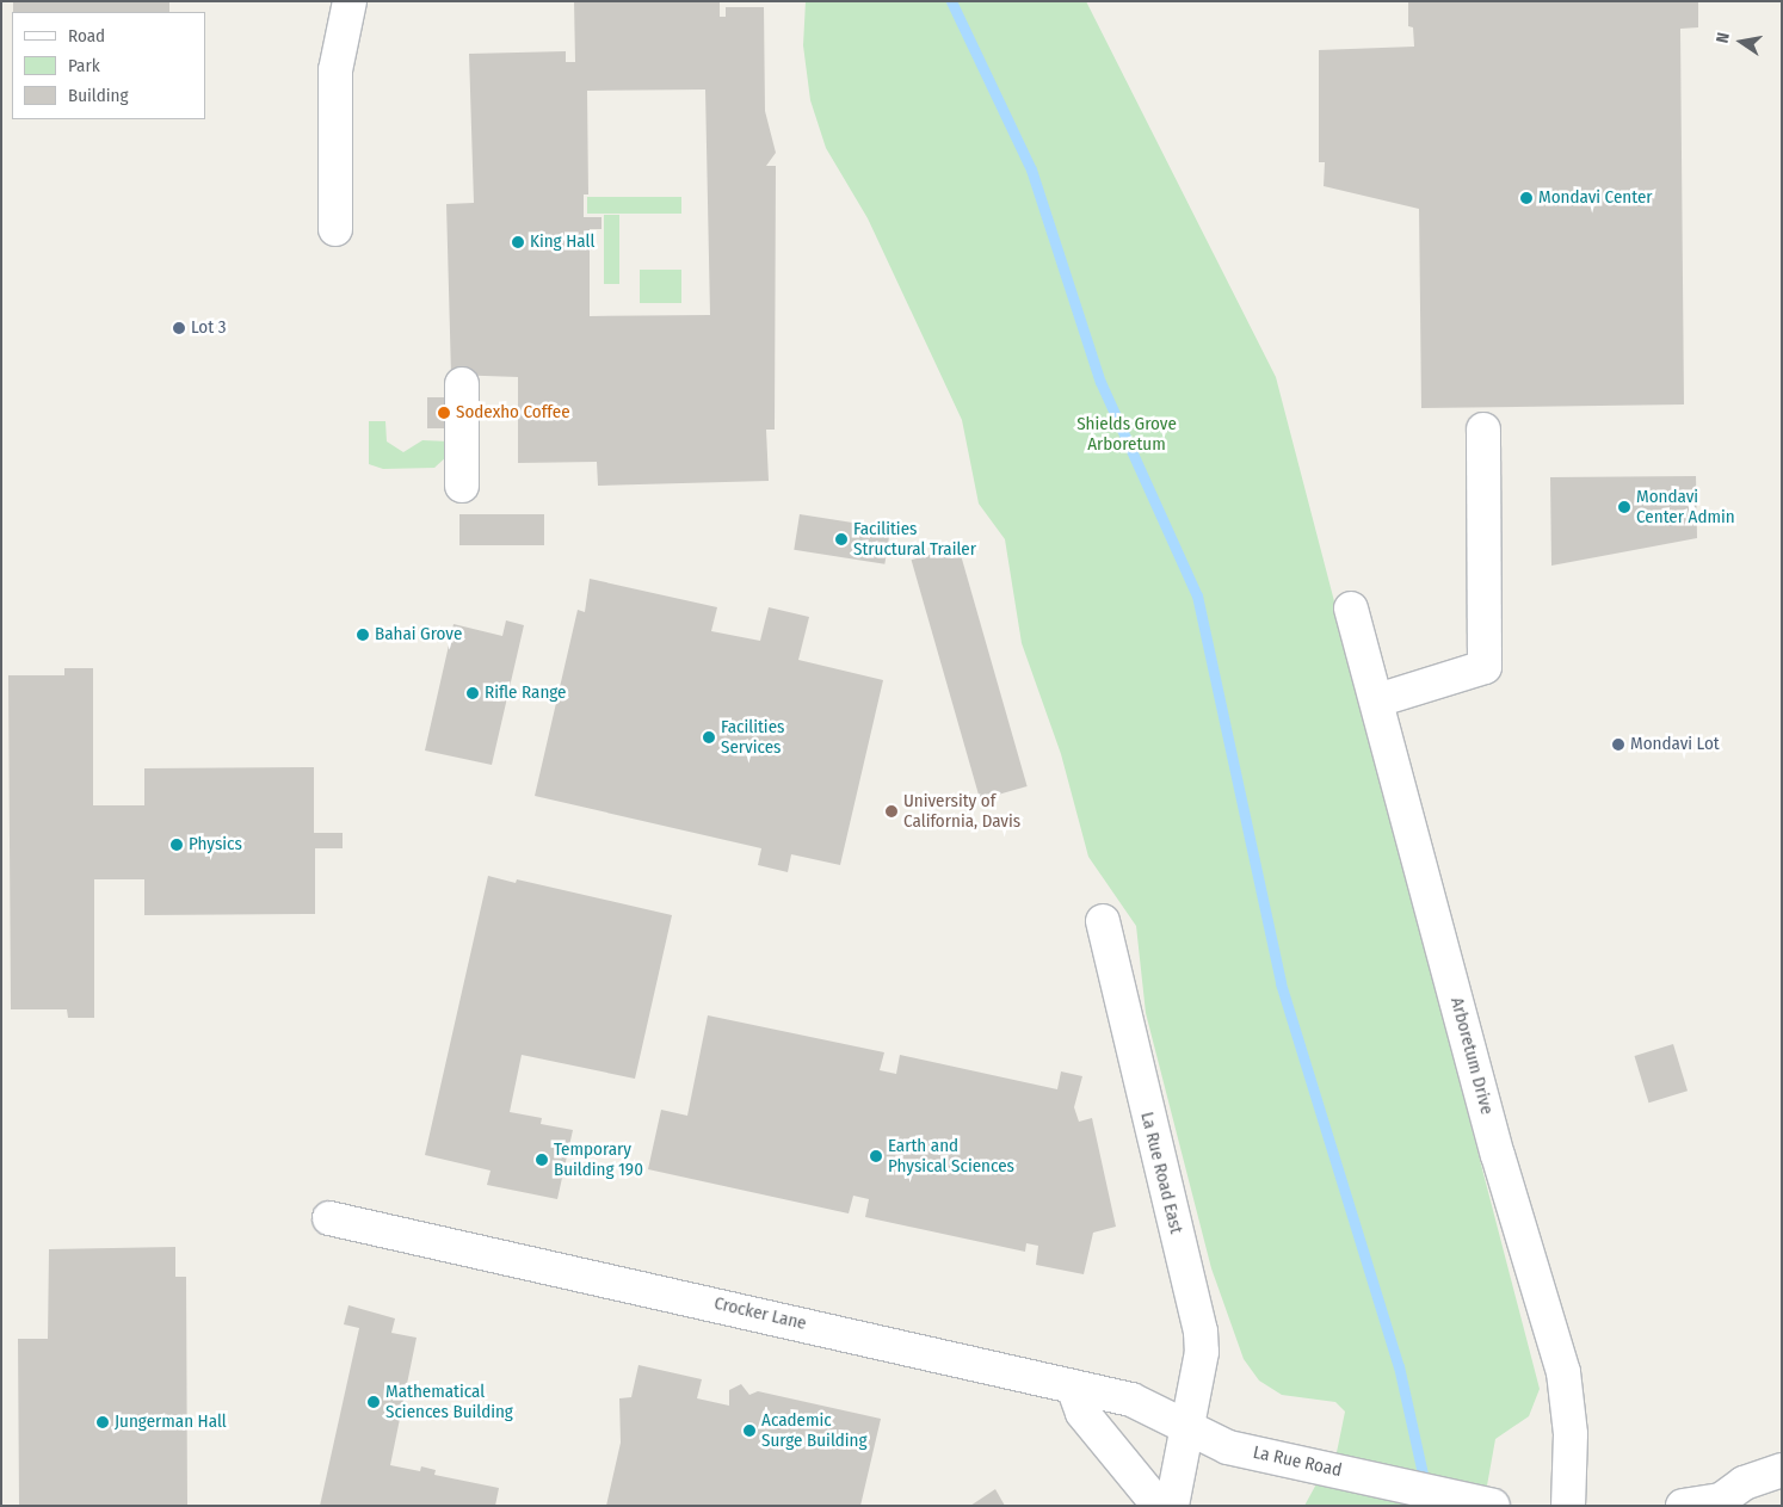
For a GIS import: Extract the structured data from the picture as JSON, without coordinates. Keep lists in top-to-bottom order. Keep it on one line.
{"streets":{"street":["Arboretum Drive","La Rue Road East","Crocker Lane","La Rue Road"]},"crossings":[["La Rue Road East","Crocker Lane"],["La Rue Road East","La Rue Road"],["Crocker Lane","La Rue Road"]],"parks":["Shields Grove Arboretum"],"places":["Mondavi Center","King Hall","Lot 3","Sodexho Coffee","Mondavi Center Admin","Facilities Structural Trailer","Bahai Grove","Rifle Range","Facilities Services","Mondavi Lot","University of California, Davis","Physics","Earth and Physical Sciences","Temporary Building 190","Mathematical Sciences Building","Jungerman Hall","Academic Surge Building"],"legend":["Road","Park","Building"],"north":"left"}
